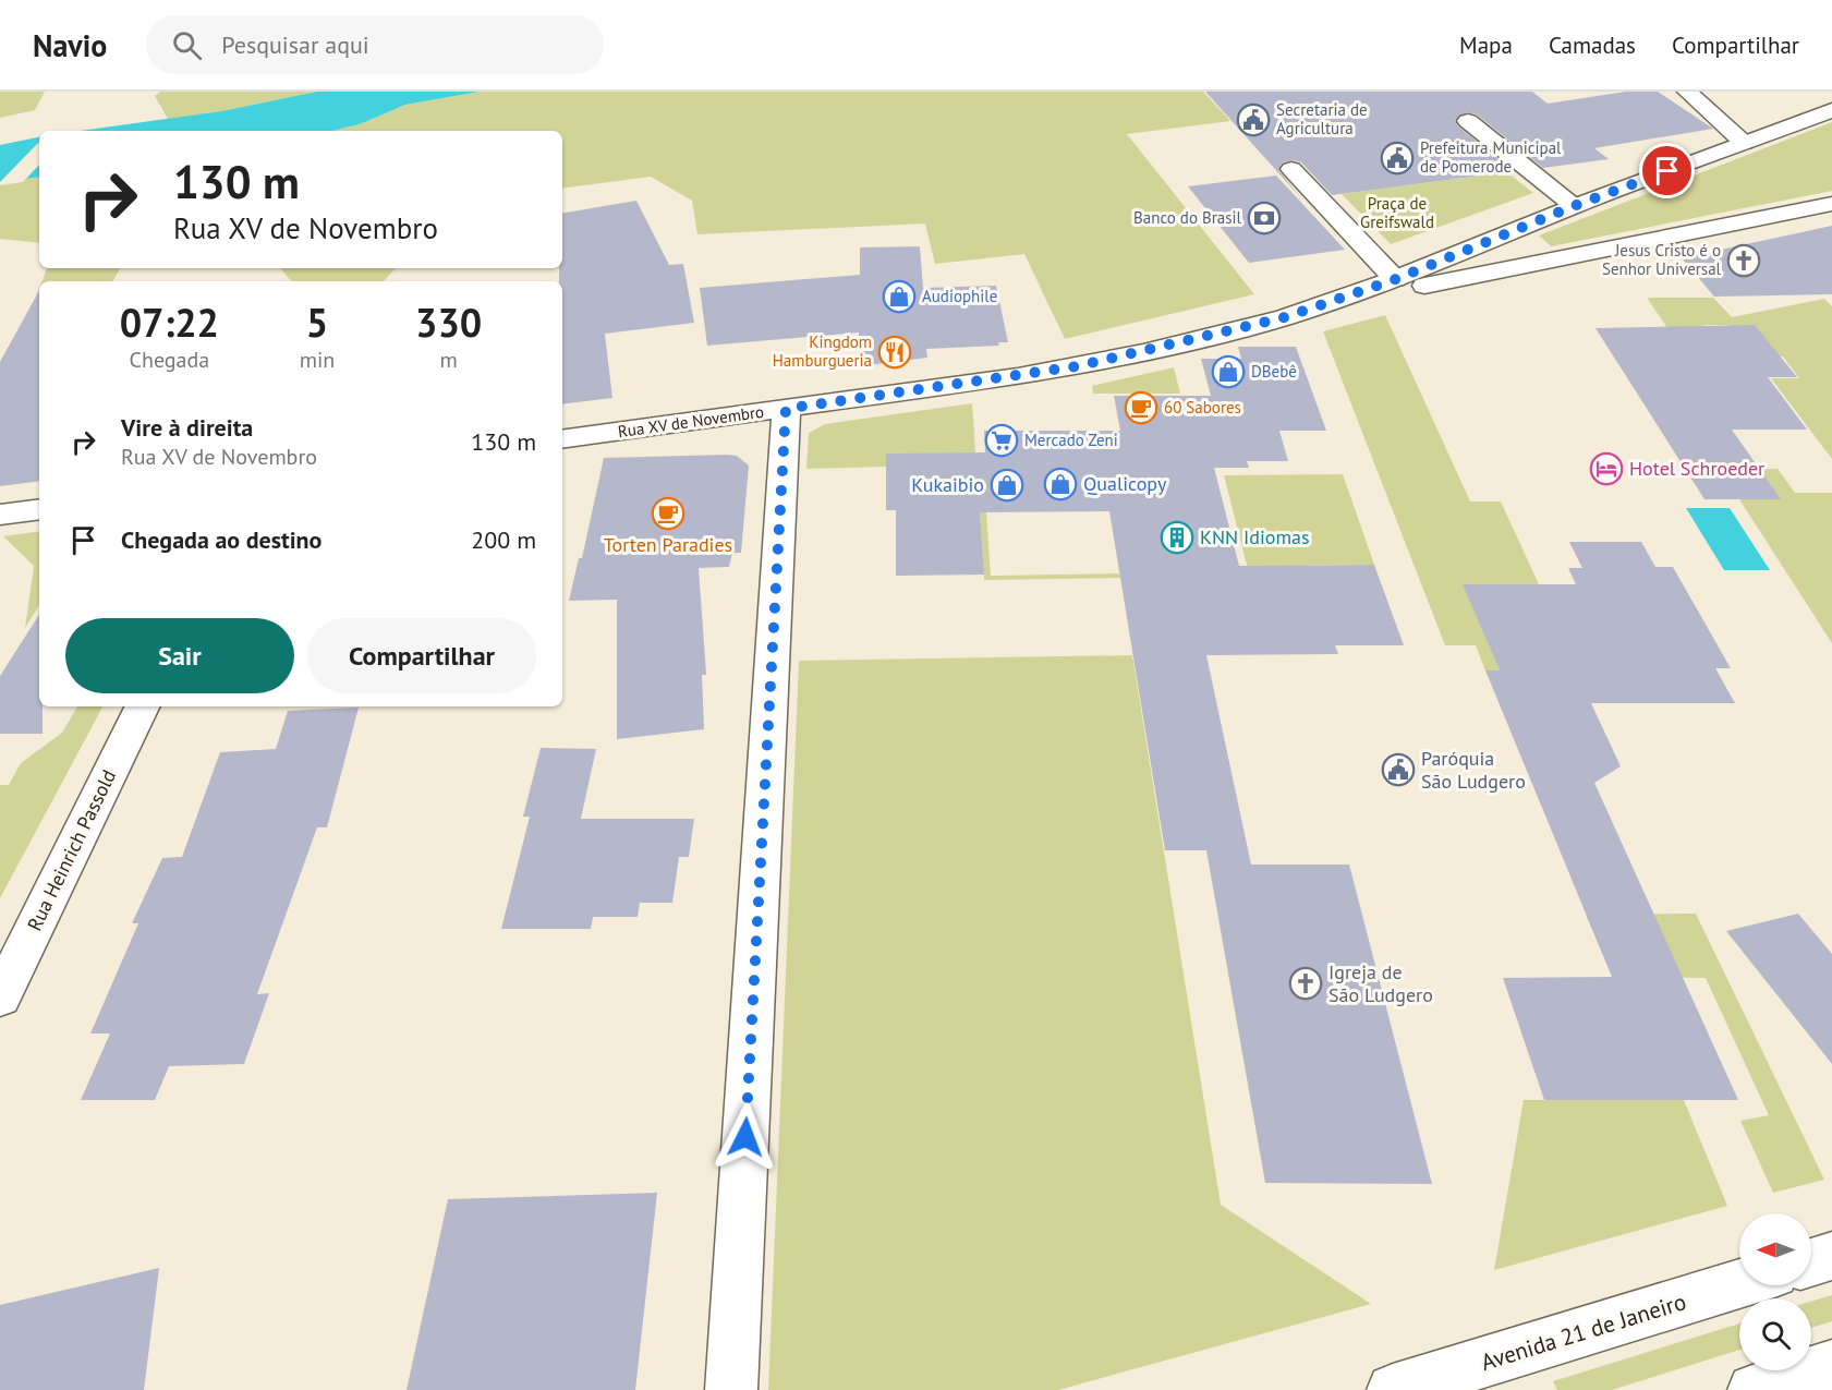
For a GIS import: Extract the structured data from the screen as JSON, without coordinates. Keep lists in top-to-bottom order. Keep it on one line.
{"streets":{"main road":["Rua XV de Novembro","Rua Heinrich Passold","Avenida 21 de Janeiro"]},"parks":["Praça de Greifswald"],"places":{"public building":["Secretaria de Agricultura","Prefeitura Municipal de Pomerode","Paróquia São Ludgero"],"bank":["Banco do Brasil"],"church":["Jesus Cristo é o Senhor Universal","Igreja de São Ludgero"],"shop":["Audiophile","DBebê","Qualicopy","Kukaibio"],"restaurant":["Kingdom Hamburgueria"],"cafe":["60 Sabores","Torten Paradies"],"supermarket":["Mercado Zeni"],"hotel":["Hotel Schroeder"],"building":["KNN Idiomas"]},"north":"left","page":{"header":"Navio","search":"Pesquisar aqui","nav":["Mapa","Camadas","Compartilhar"],"turn":["130 m","Rua XV de Novembro"],"eta":["07:22","Chegada","5","min","330","m"],"list":[{"name":"Vire à direita","note":"Rua XV de Novembro","value":"130 m"},{"name":"Chegada ao destino","value":"200 m"}],"buttons":["Sair","Compartilhar"]}}
